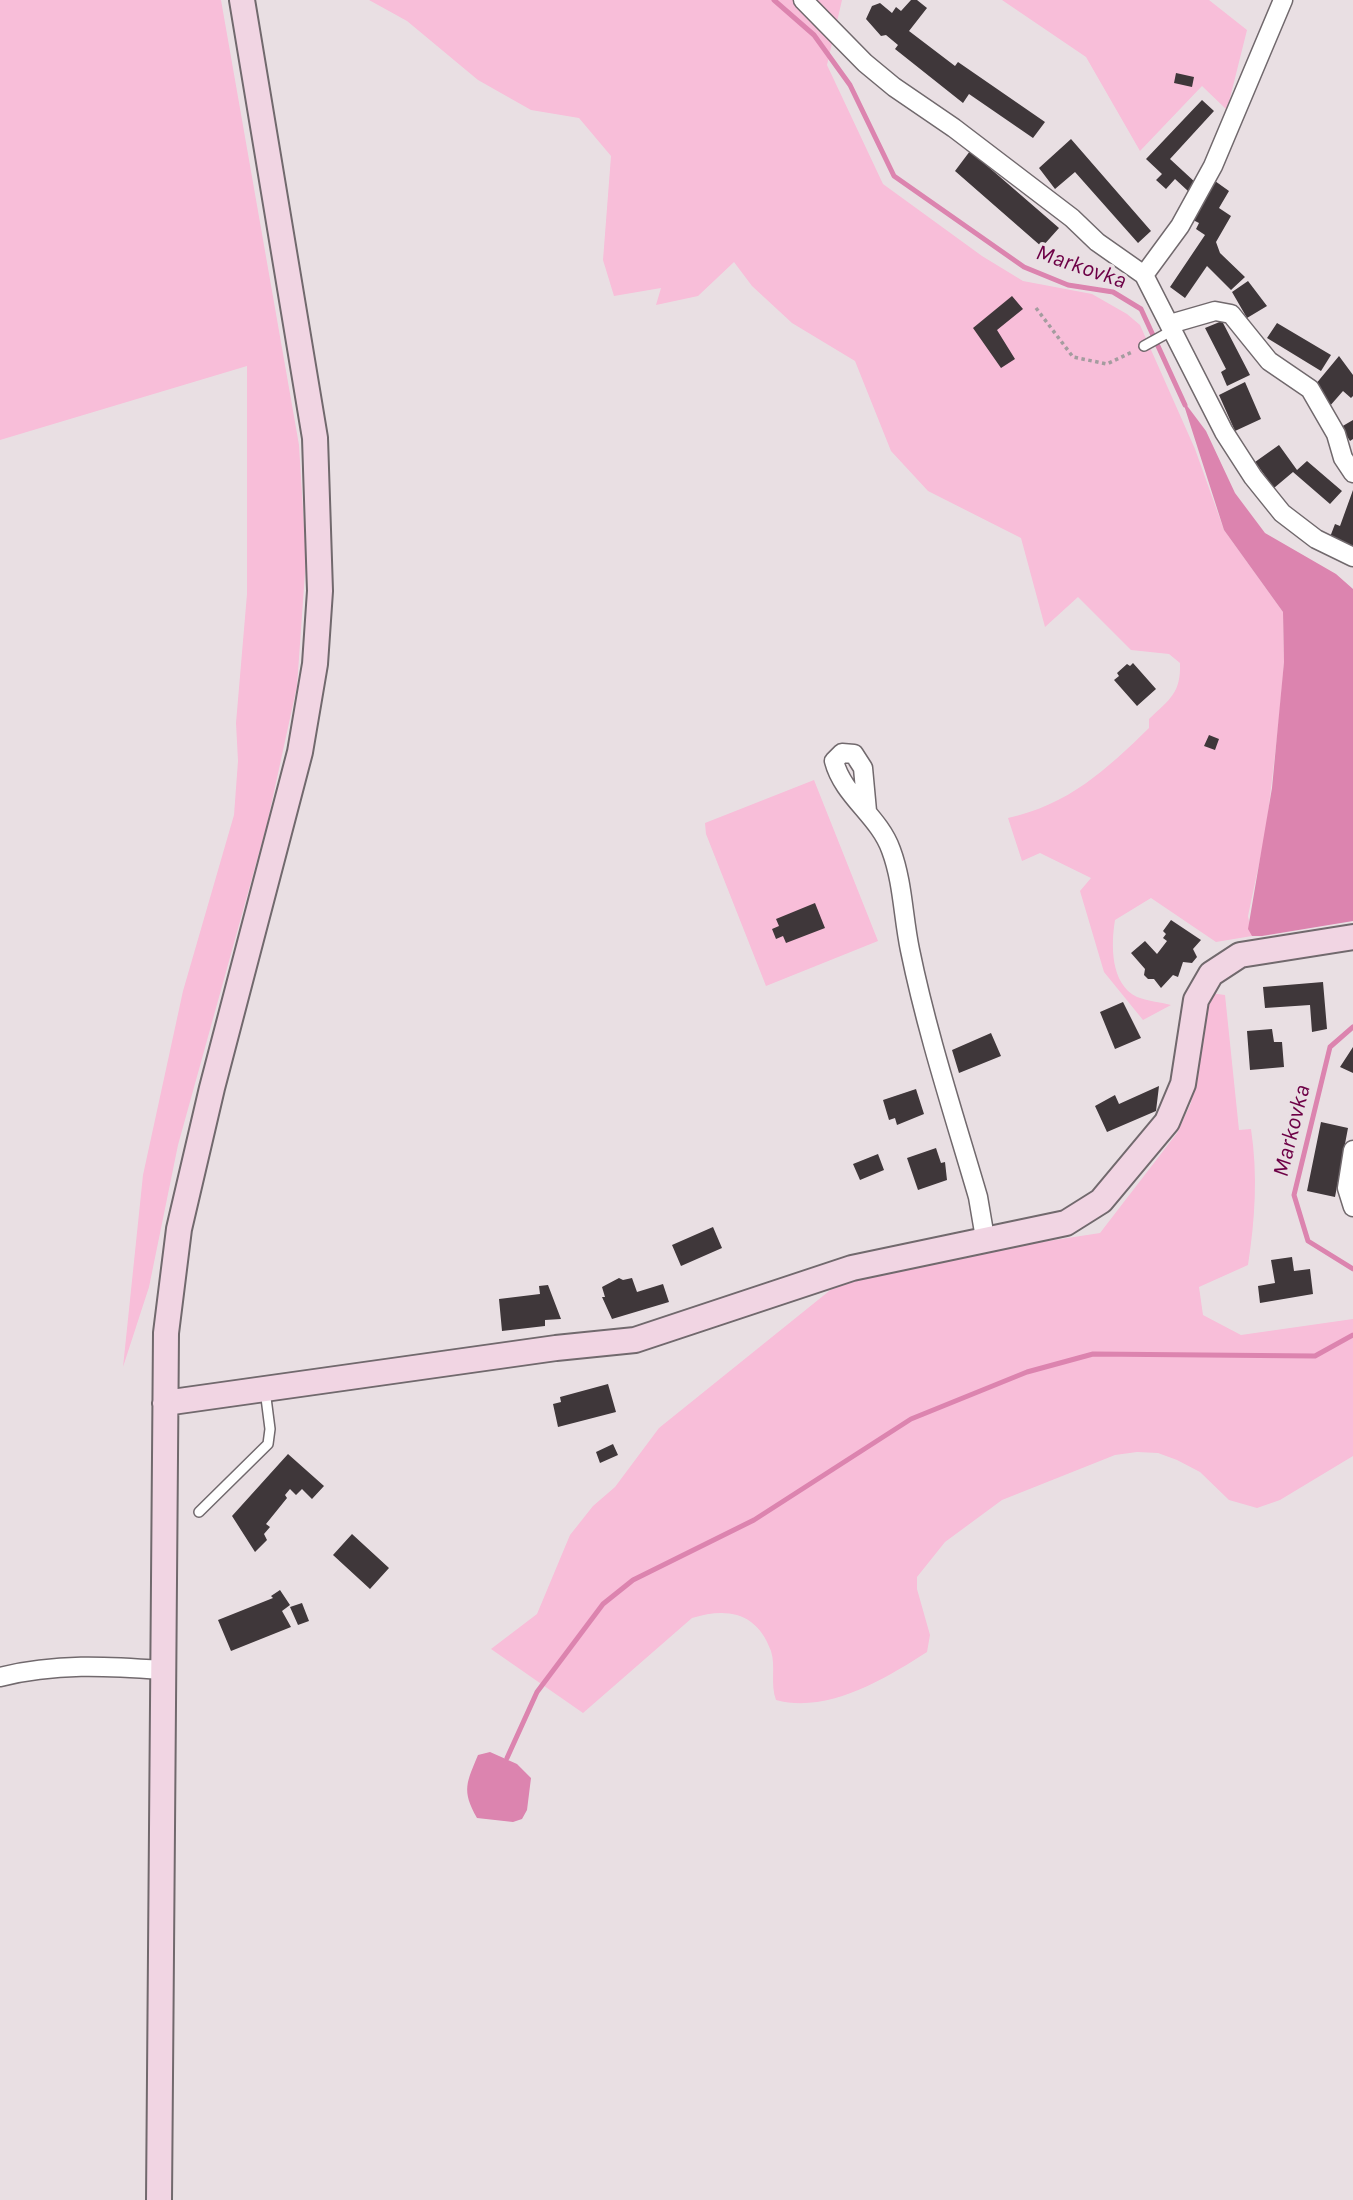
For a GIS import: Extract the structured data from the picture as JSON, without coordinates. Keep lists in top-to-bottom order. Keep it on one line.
{"water":["Markovka"]}
